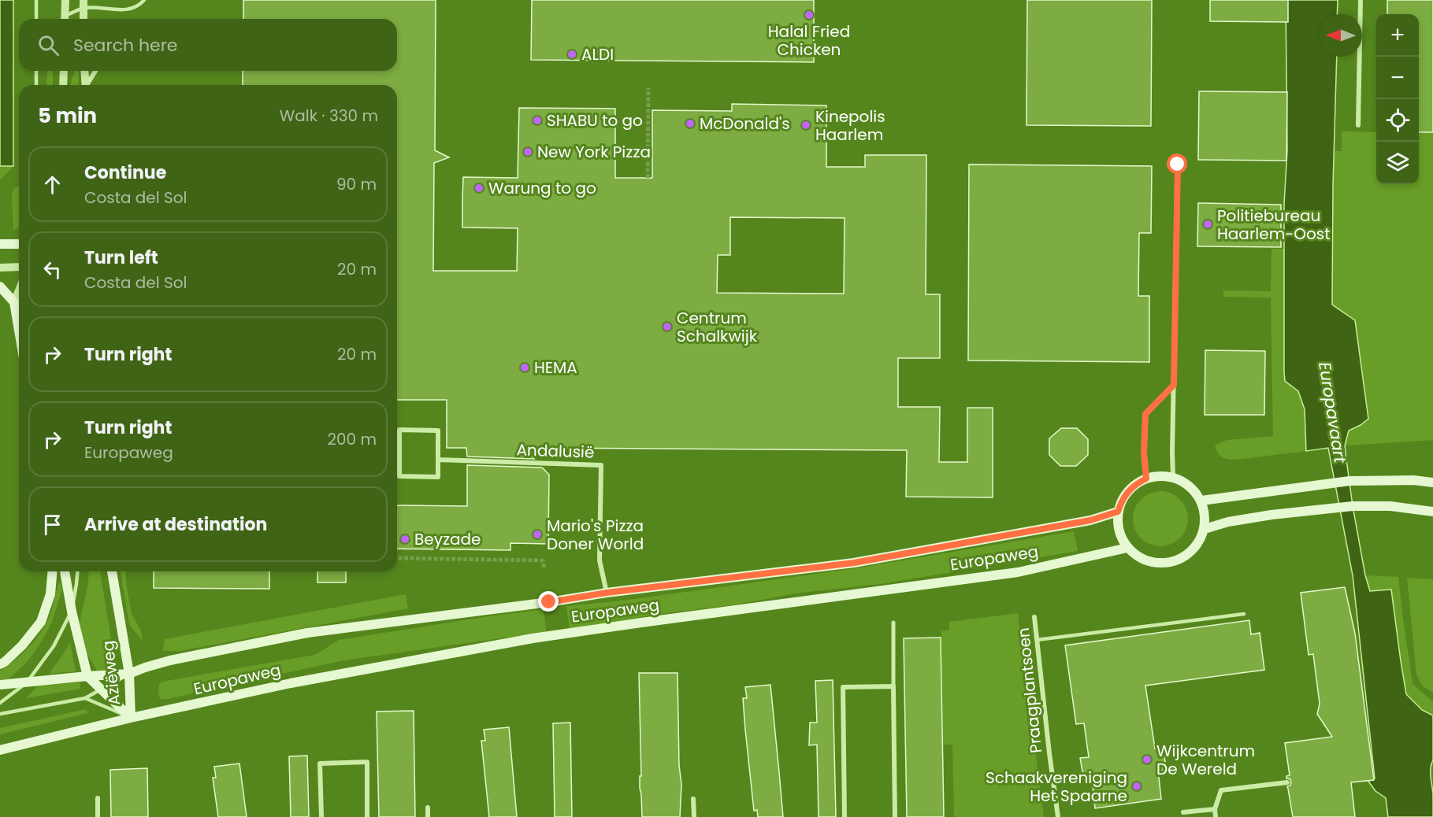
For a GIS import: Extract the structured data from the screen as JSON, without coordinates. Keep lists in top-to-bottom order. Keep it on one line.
{"streets":{"main road":["Europaweg","Aziëweg"],"street":["Andalusië","Praagplantsoen"]},"crossings":[["Andalusië","Europaweg"],["Europaweg","Aziëweg"]],"water":["Europavaart"],"places":["Halal Fried Chicken","ALDI","SHABU to go","McDonald's","Kinepolis Haarlem","New York Pizza","Warung to go","Politiebureau Haarlem-Oost","Centrum Schalkwijk","HEMA","Mario's Pizza Doner World","Beyzade","Wijkcentrum De Wereld","Schaakvereniging Het Spaarne"],"north":"left","page":{"map_buttons":["+","−"],"search":"Search here","heading":["5 min","Walk · 330 m"],"list":[["Continue","Costa del Sol","90 m"],["Turn left","Costa del Sol","20 m"],["Turn right","20 m"],["Turn right","Europaweg","200 m"],"Arrive at destination"]}}
